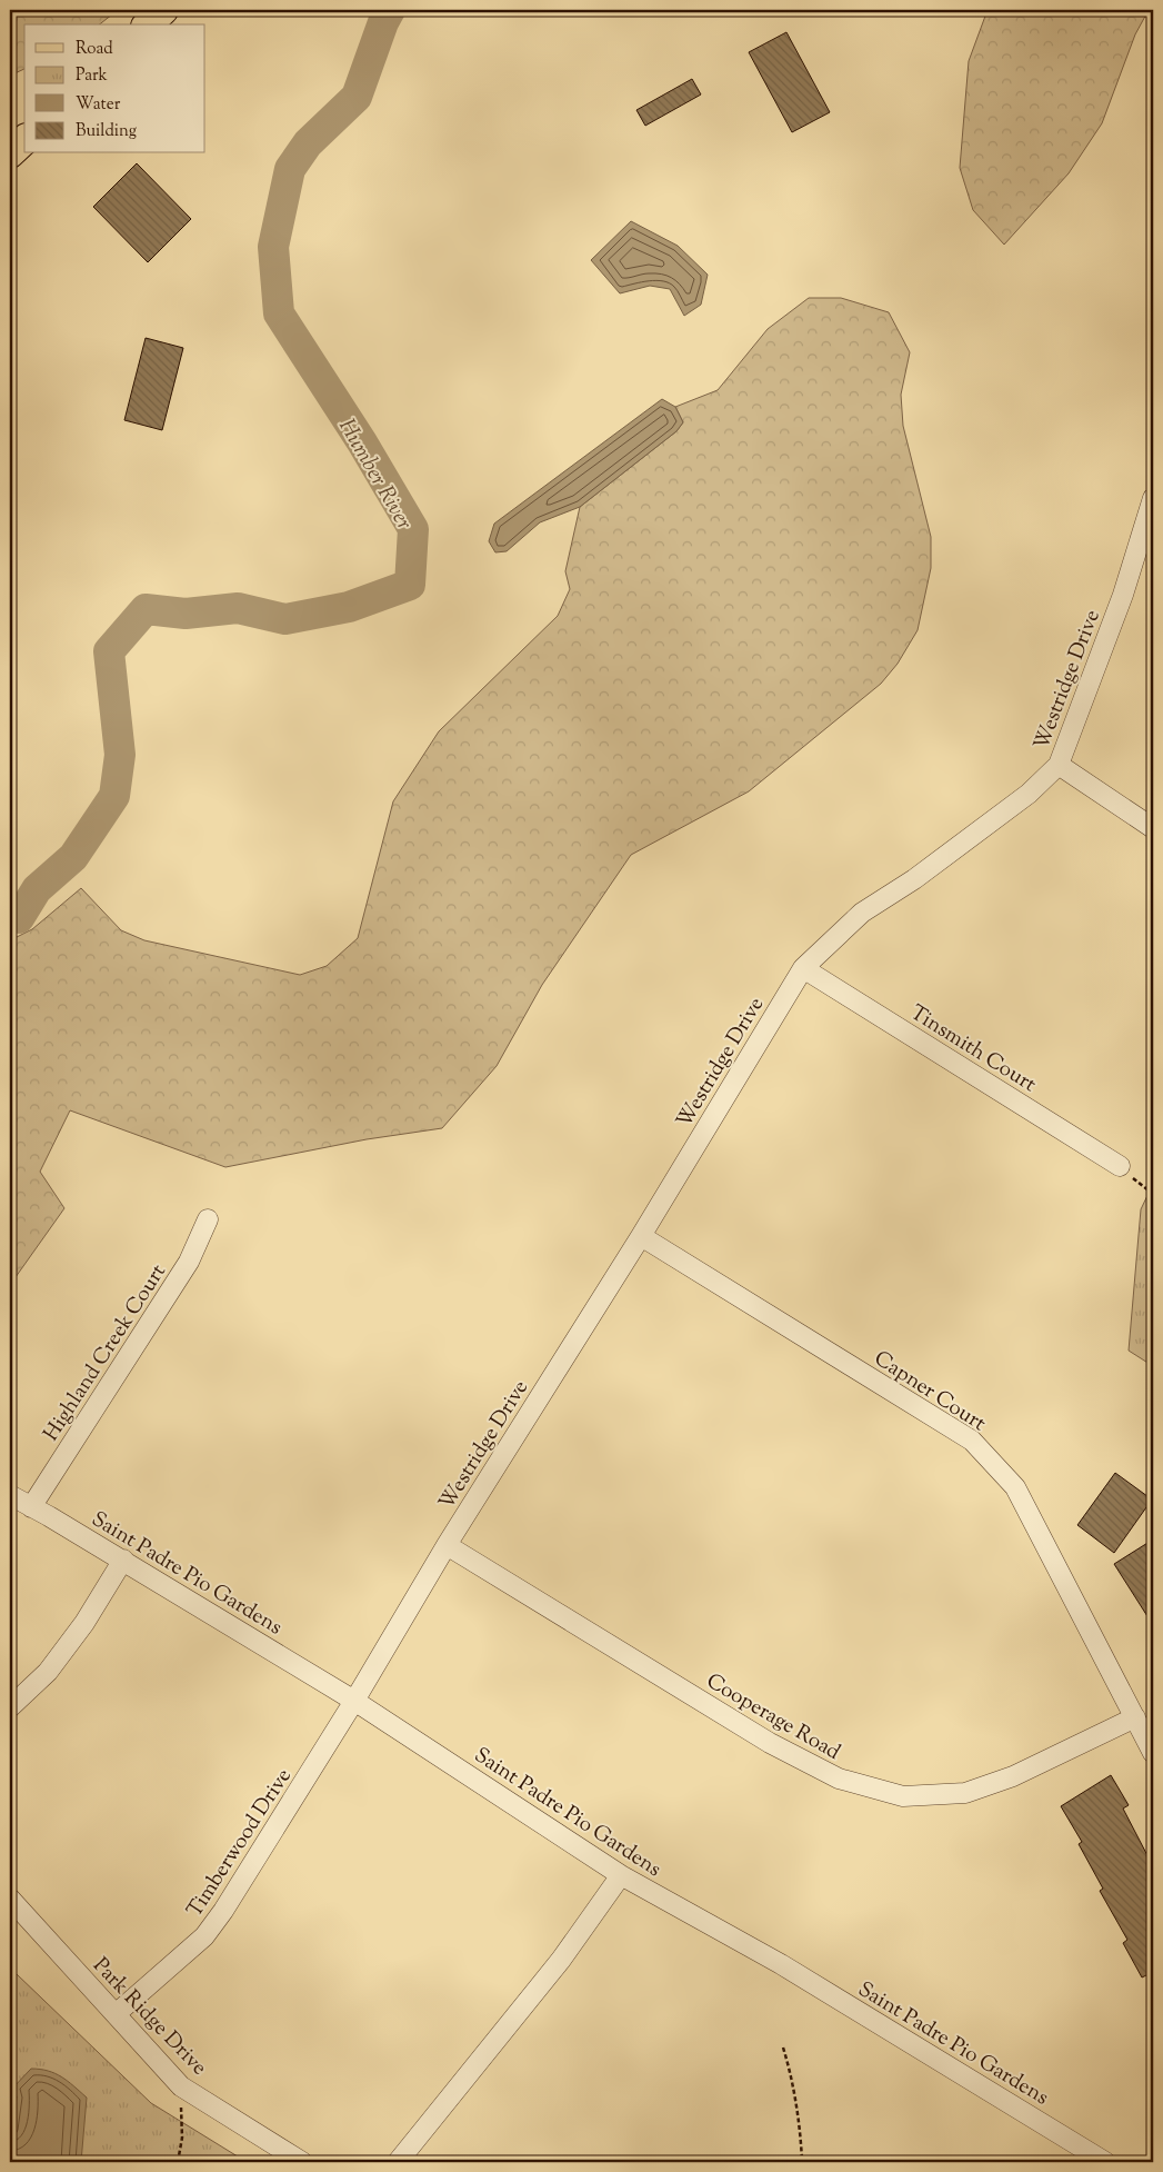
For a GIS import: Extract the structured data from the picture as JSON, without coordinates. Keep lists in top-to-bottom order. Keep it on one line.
{"streets":{"street":["Westridge Drive","Tinsmith Court","Highland Creek Court","Capner Court","Saint Padre Pio Gardens","Cooperage Road","Timberwood Drive","Park Ridge Drive"]},"crossings":[["Westridge Drive","Tinsmith Court"],["Westridge Drive","Capner Court"],["Westridge Drive","Saint Padre Pio Gardens"],["Westridge Drive","Cooperage Road"],["Westridge Drive","Timberwood Drive"],["Highland Creek Court","Saint Padre Pio Gardens"],["Capner Court","Cooperage Road"],["Saint Padre Pio Gardens","Timberwood Drive"],["Timberwood Drive","Park Ridge Drive"]],"water":["Humber River"],"legend":["Road","Park","Water","Building"]}
